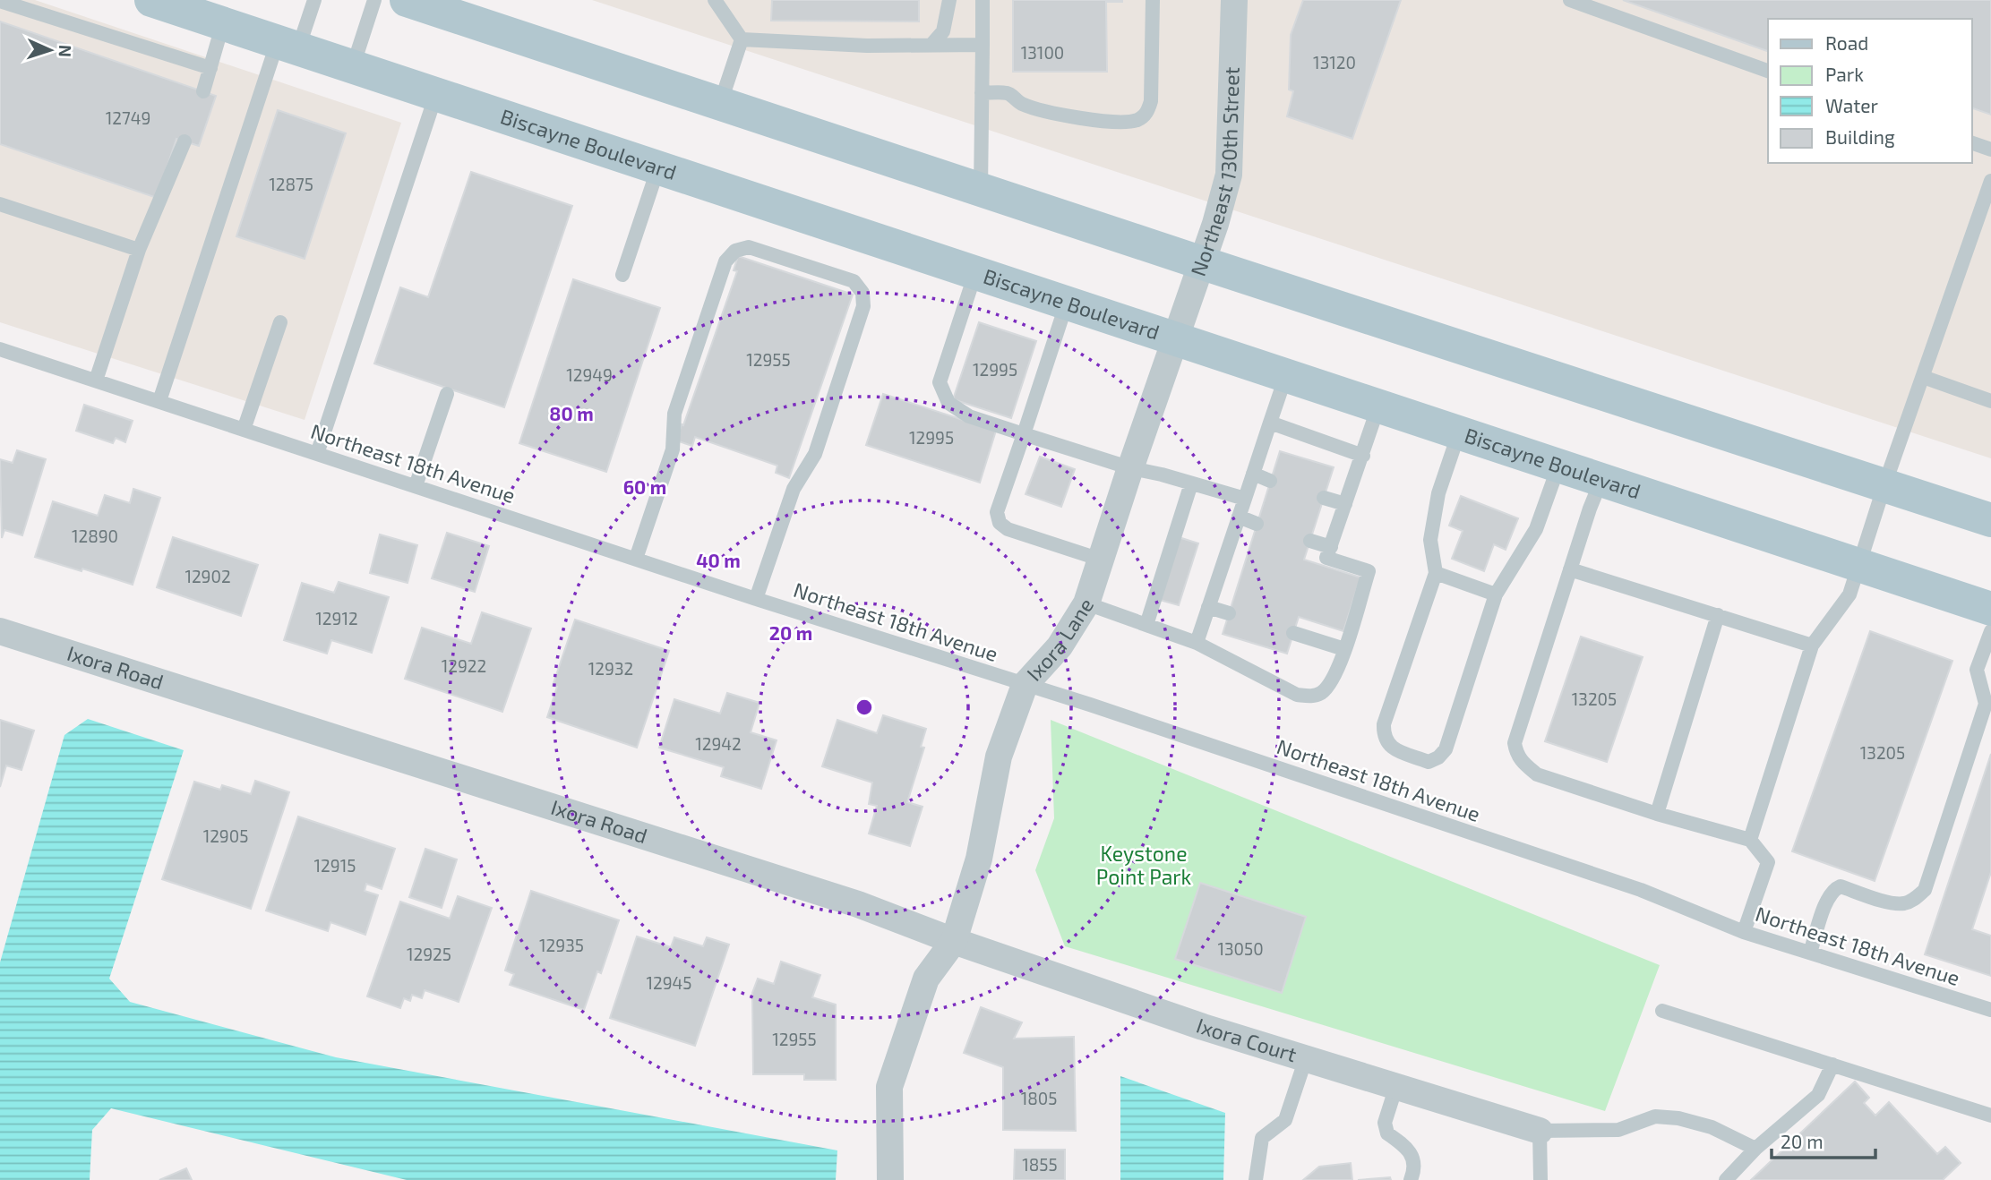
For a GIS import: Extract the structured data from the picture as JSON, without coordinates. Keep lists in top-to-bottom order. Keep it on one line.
{"streets":{"main road":["Biscayne Boulevard"],"street":["Northeast 130th Street","Ixora Lane","Ixora Road","Ixora Court"],"lane":["Northeast 18th Avenue"]},"crossings":[["Biscayne Boulevard","Northeast 130th Street"],["Biscayne Boulevard","Ixora Lane"],["Northeast 130th Street","Ixora Lane"],["Northeast 18th Avenue","Ixora Lane"],["Ixora Lane","Ixora Road"],["Ixora Lane","Ixora Court"],["Ixora Road","Ixora Court"]],"parks":["Keystone Point Park"],"house_numbers":["13100","13120","12749","12875","12955","12995","12949","12995","12890","12902","12912","12922","12932","13205","12942","13205","12905","12915","12935","13050","12925","12945","12955","1805","1855"],"legend":["Road","Park","Water","Building"],"scale_bar":"20 m","north":"right","rings":["80 m","60 m","40 m","20 m"]}
